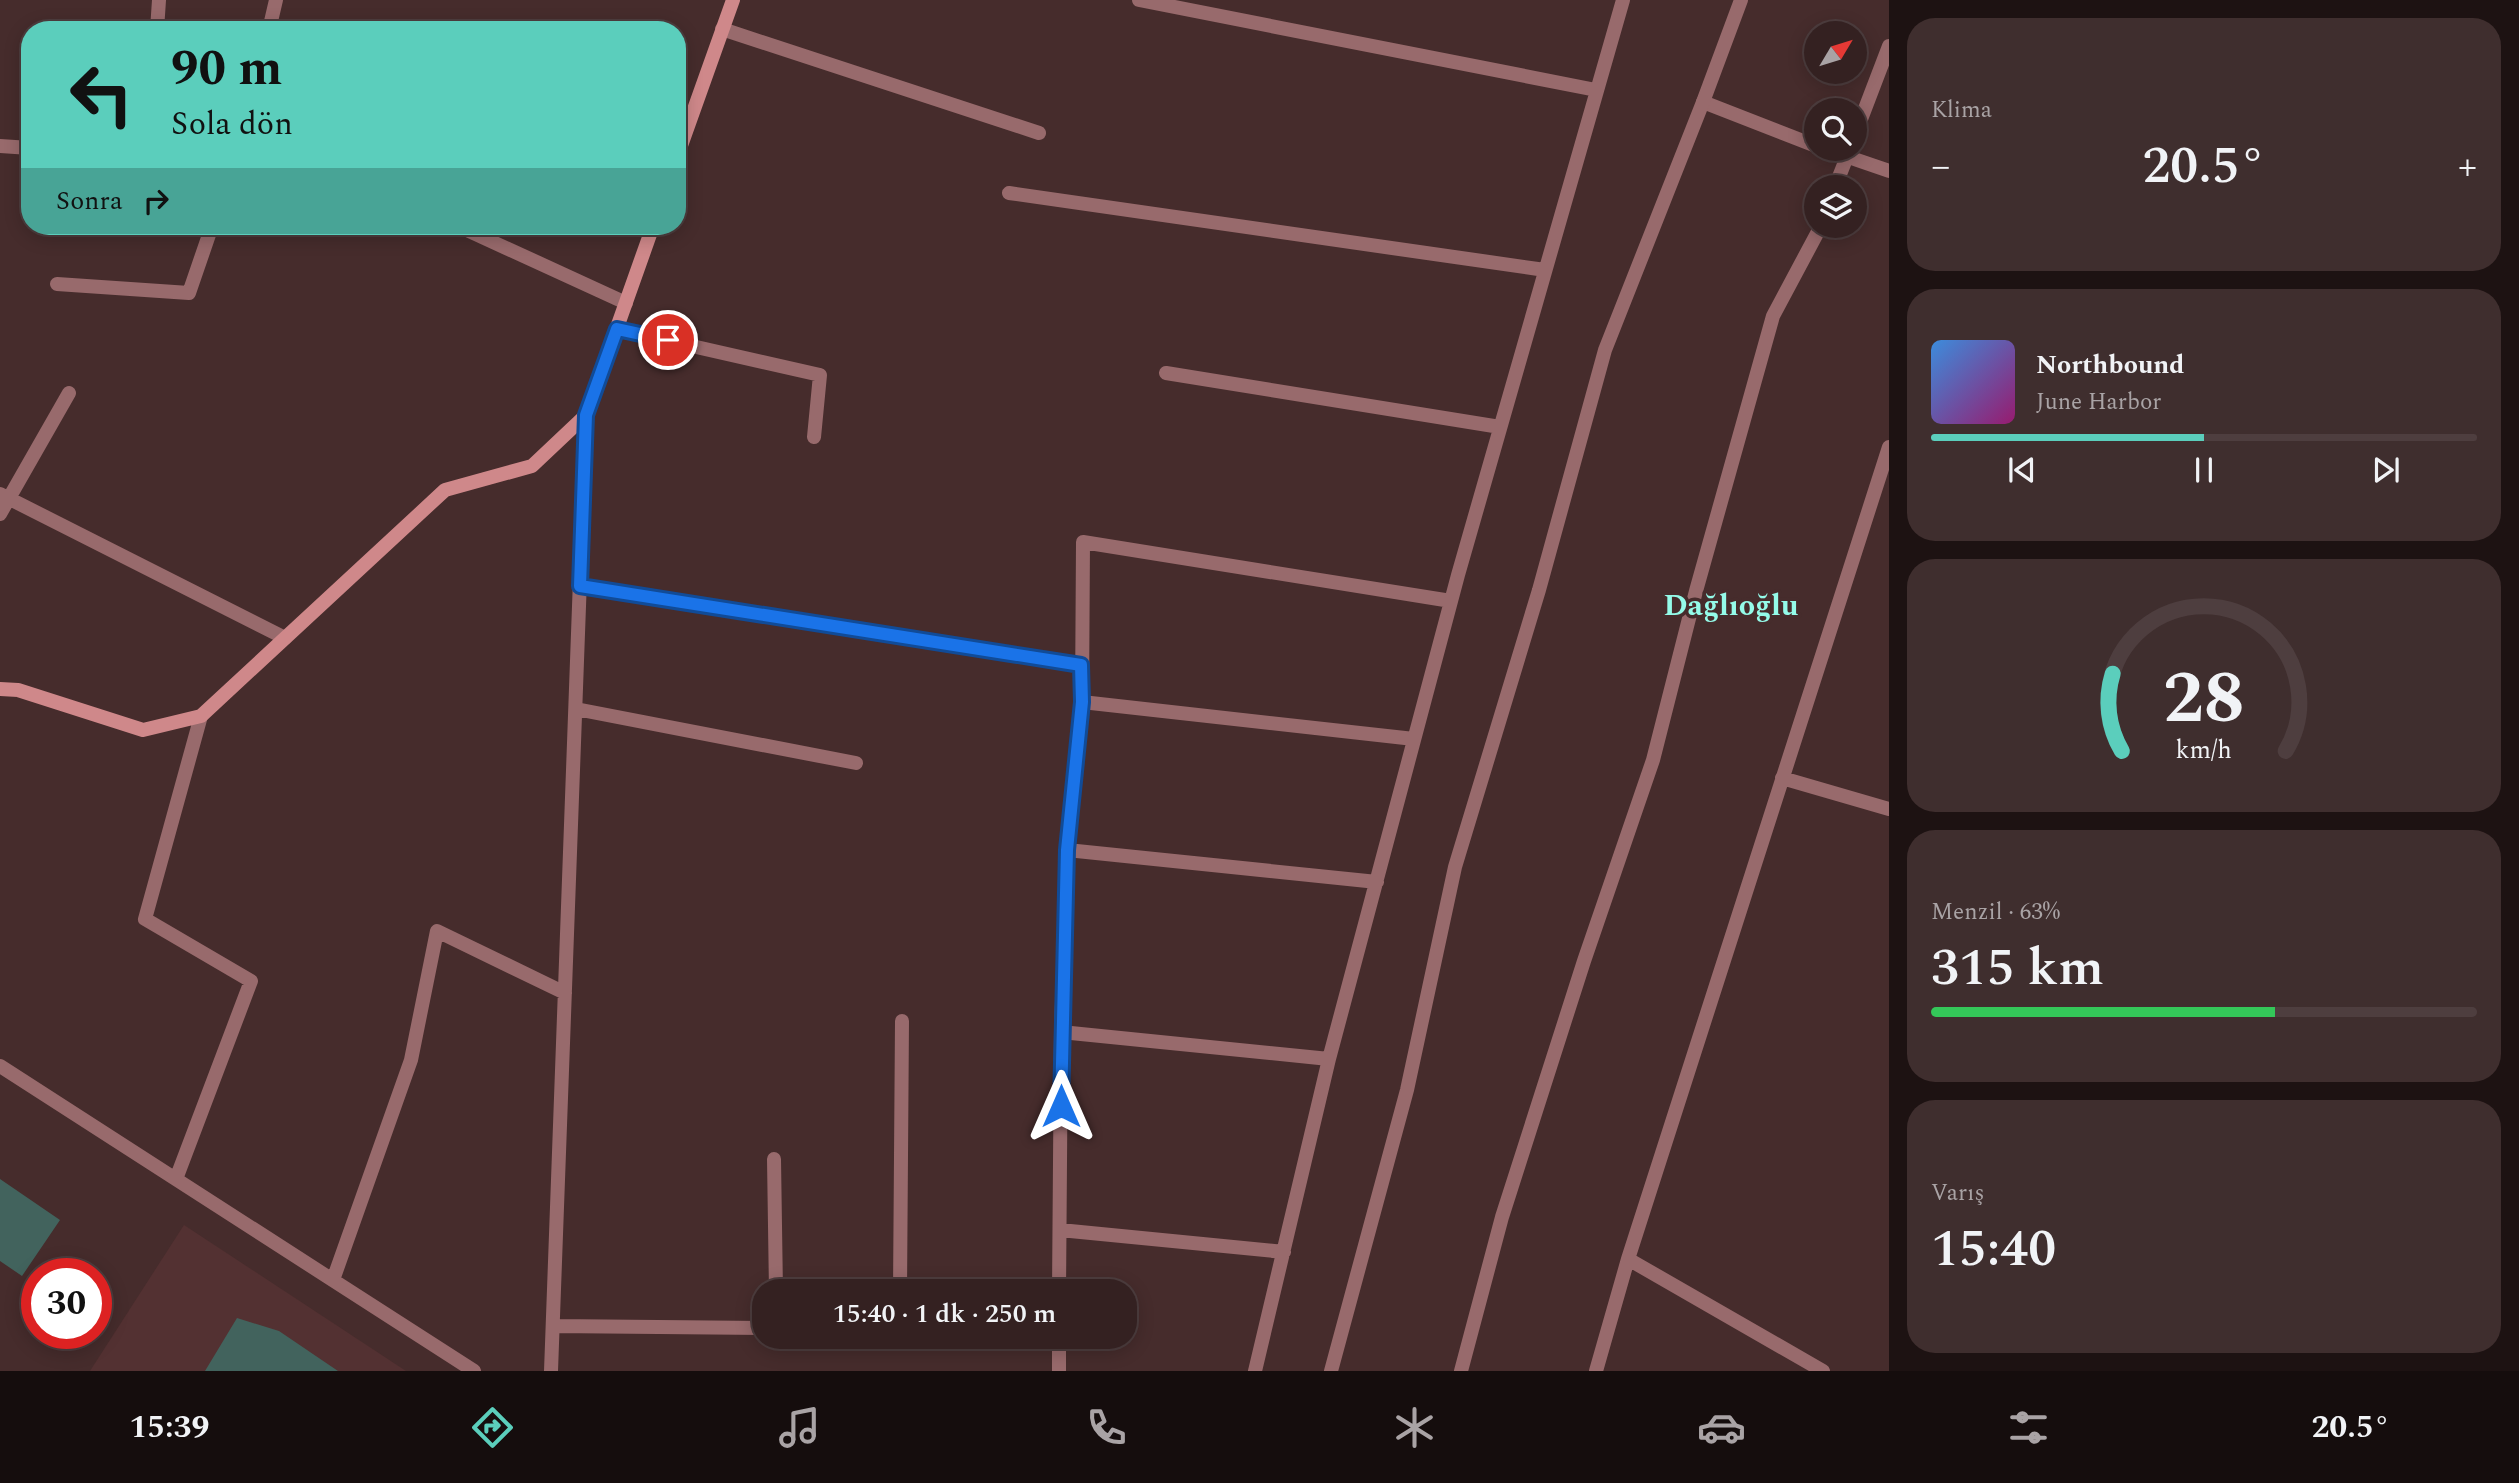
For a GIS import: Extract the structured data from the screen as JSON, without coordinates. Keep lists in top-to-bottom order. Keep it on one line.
{"districts":["Dağlıoğlu"],"north":"top right","page":{"tile":["Klima",["Menzil · 63%","315 km"],["Varış","15:40"]],"turn":["90 m","Sola dön"],"heat":["−","20.5°","+"],"then":"Sonra","song":["Northbound","June Harbor"],"limit":"30","trip":"15:40 · 1 dk · 250 m","tabs":["15:39","20.5°"],"gauge":["28","km/h"]}}
